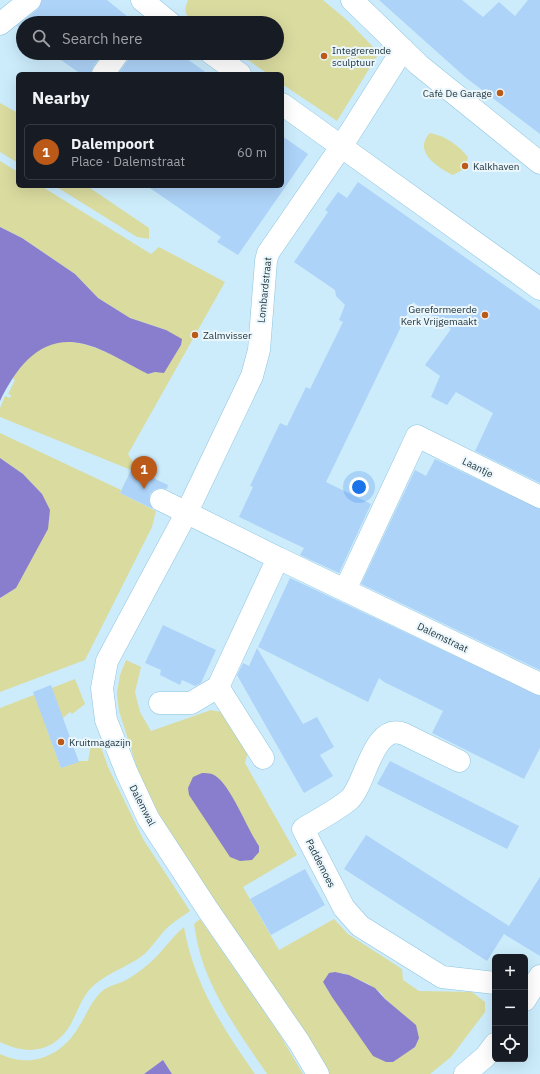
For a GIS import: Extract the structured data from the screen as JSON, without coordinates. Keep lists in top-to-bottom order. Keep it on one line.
{"streets":{"street":["Lombardstraat","Laantje","Dalemstraat","Dalemwal","Paddemoes"]},"crossings":[["Lombardstraat","Dalemstraat"],["Lombardstraat","Dalemwal"],["Laantje","Dalemstraat"],["Dalemstraat","Dalemwal"]],"places":["Integrerende sculptuur","Café De Garage","Kalkhaven","Gereformeerde Kerk Vrijgemaakt","Zalmvisser","Kruitmagazijn"],"page":{"search":"Search here","heading":"Nearby","list":[{"mark":"1","name":"Dalempoort","note":"Place · Dalemstraat","value":"60 m"}],"pins":"1","map_buttons":["+","−"]}}
